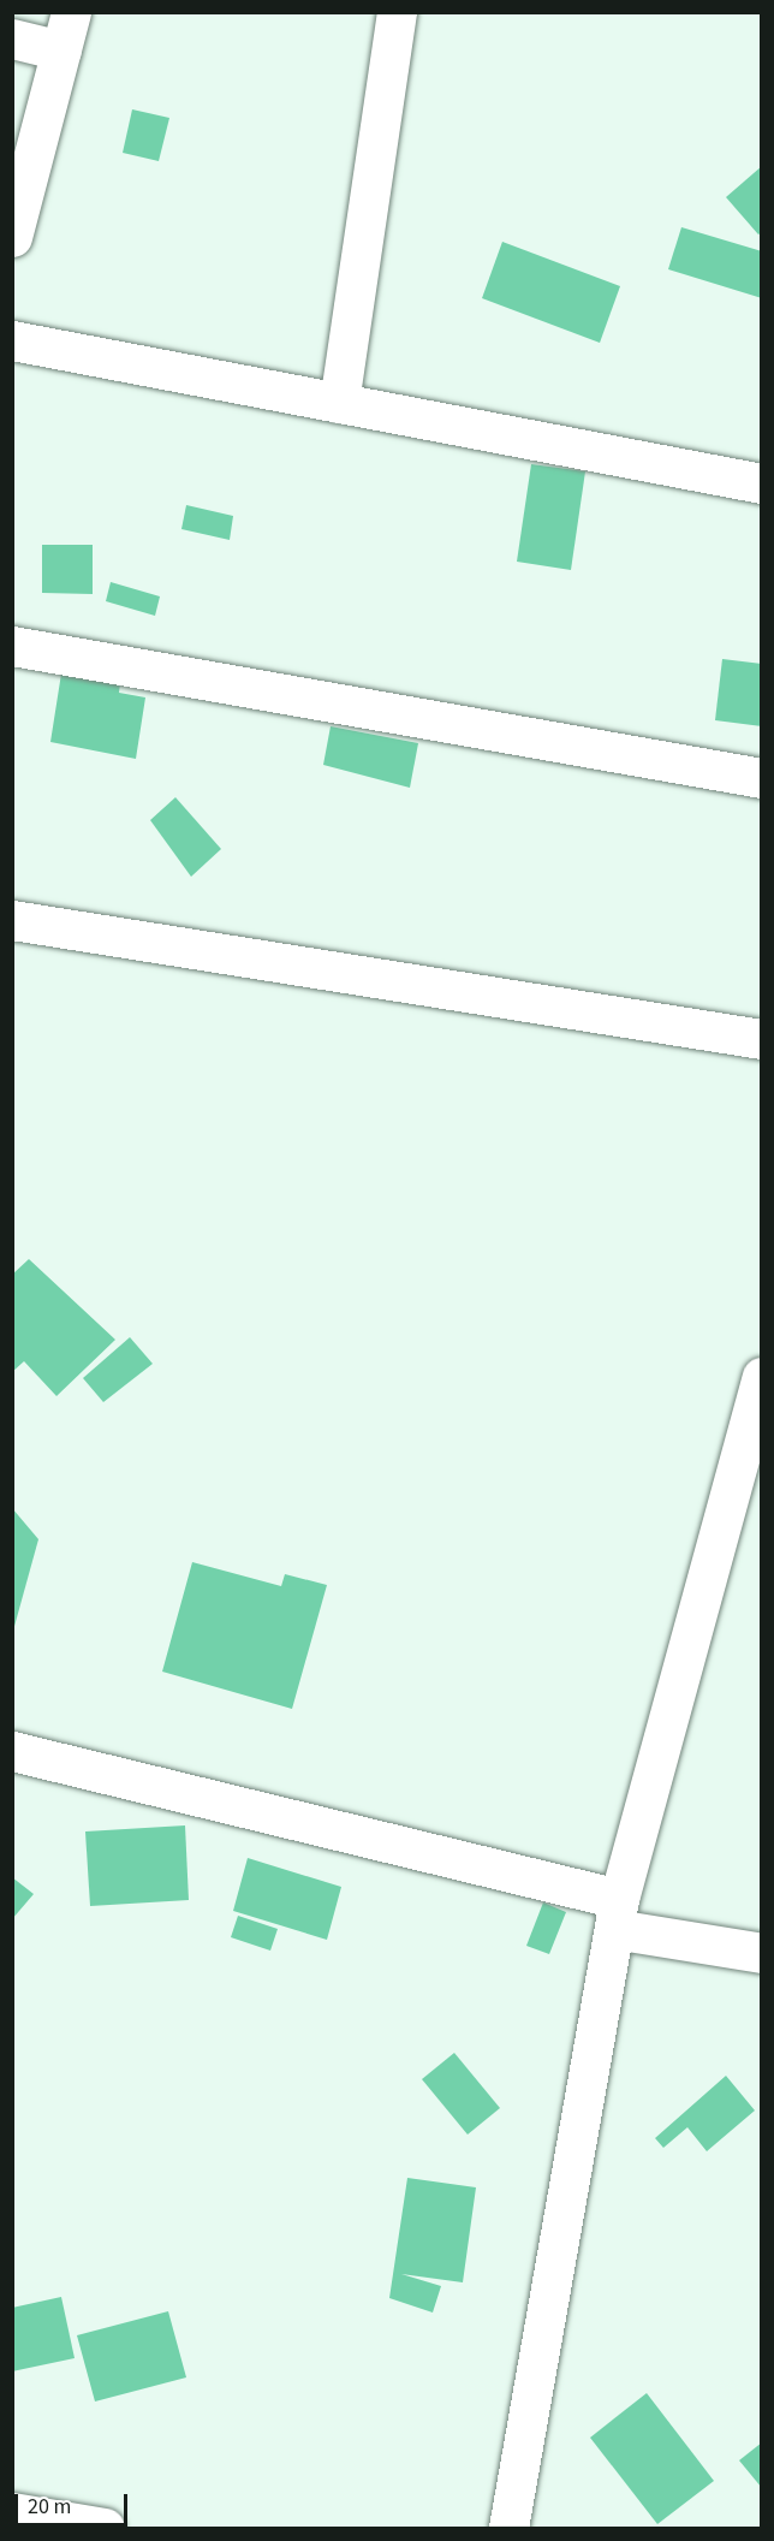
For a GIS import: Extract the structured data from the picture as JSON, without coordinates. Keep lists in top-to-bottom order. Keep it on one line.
{"scale_bar":"20 m"}
